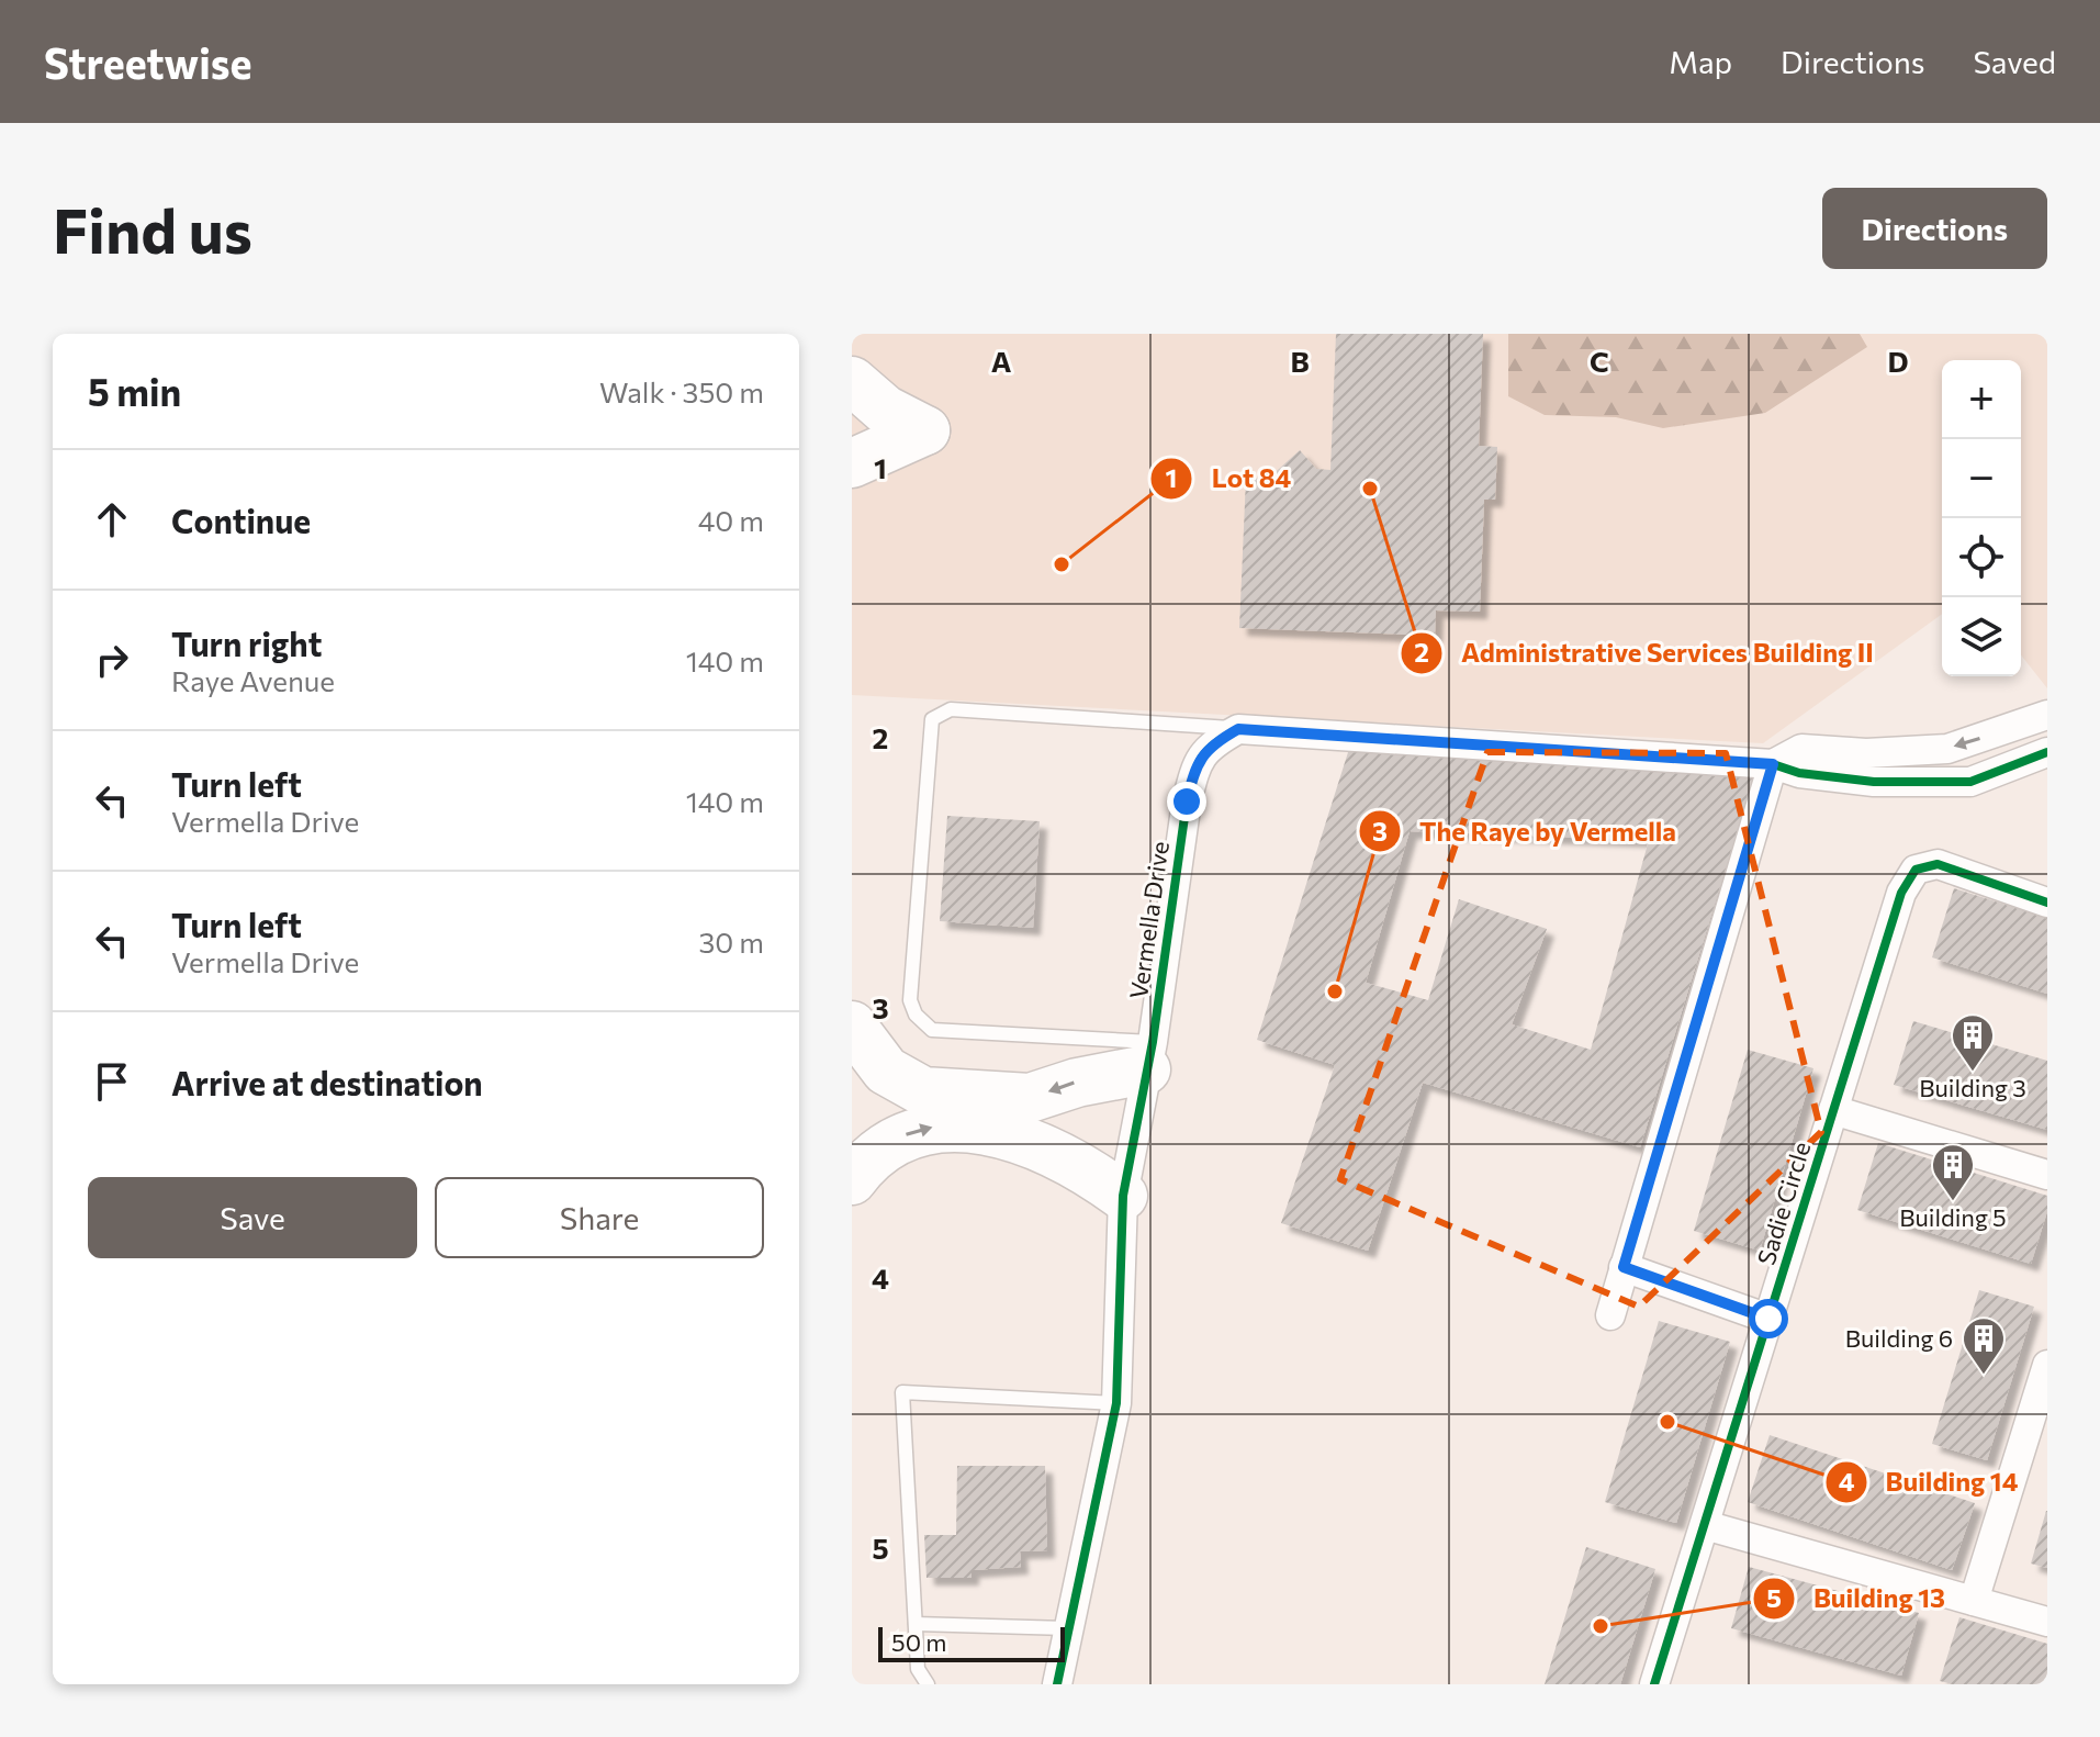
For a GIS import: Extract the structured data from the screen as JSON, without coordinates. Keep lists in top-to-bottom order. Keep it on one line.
{"streets":{"street":["Vermella Drive","Sadie Circle"]},"places":{"other":["Administrative Services Building II","Lot 84","The Raye by Vermella","Building 14","Building 13"],"building":["Building 3","Building 5","Building 6"]},"scale_bar":"50 m","page":{"header":"Streetwise","nav":["Map","Directions","Saved"],"buttons":["Directions",["Save","Share"]],"title":"Find us","heading":["5 min","Walk · 350 m"],"map_buttons":["+","−"],"list":[["Continue","40 m"],["Turn right","Raye Avenue","140 m"],["Turn left","Vermella Drive","140 m"],["Turn left","Vermella Drive","30 m"],"Arrive at destination"],"scale":"50 m"},"grid":{"columns":["A","B","C","D"],"rows":["1","2","3","4","5"]}}
